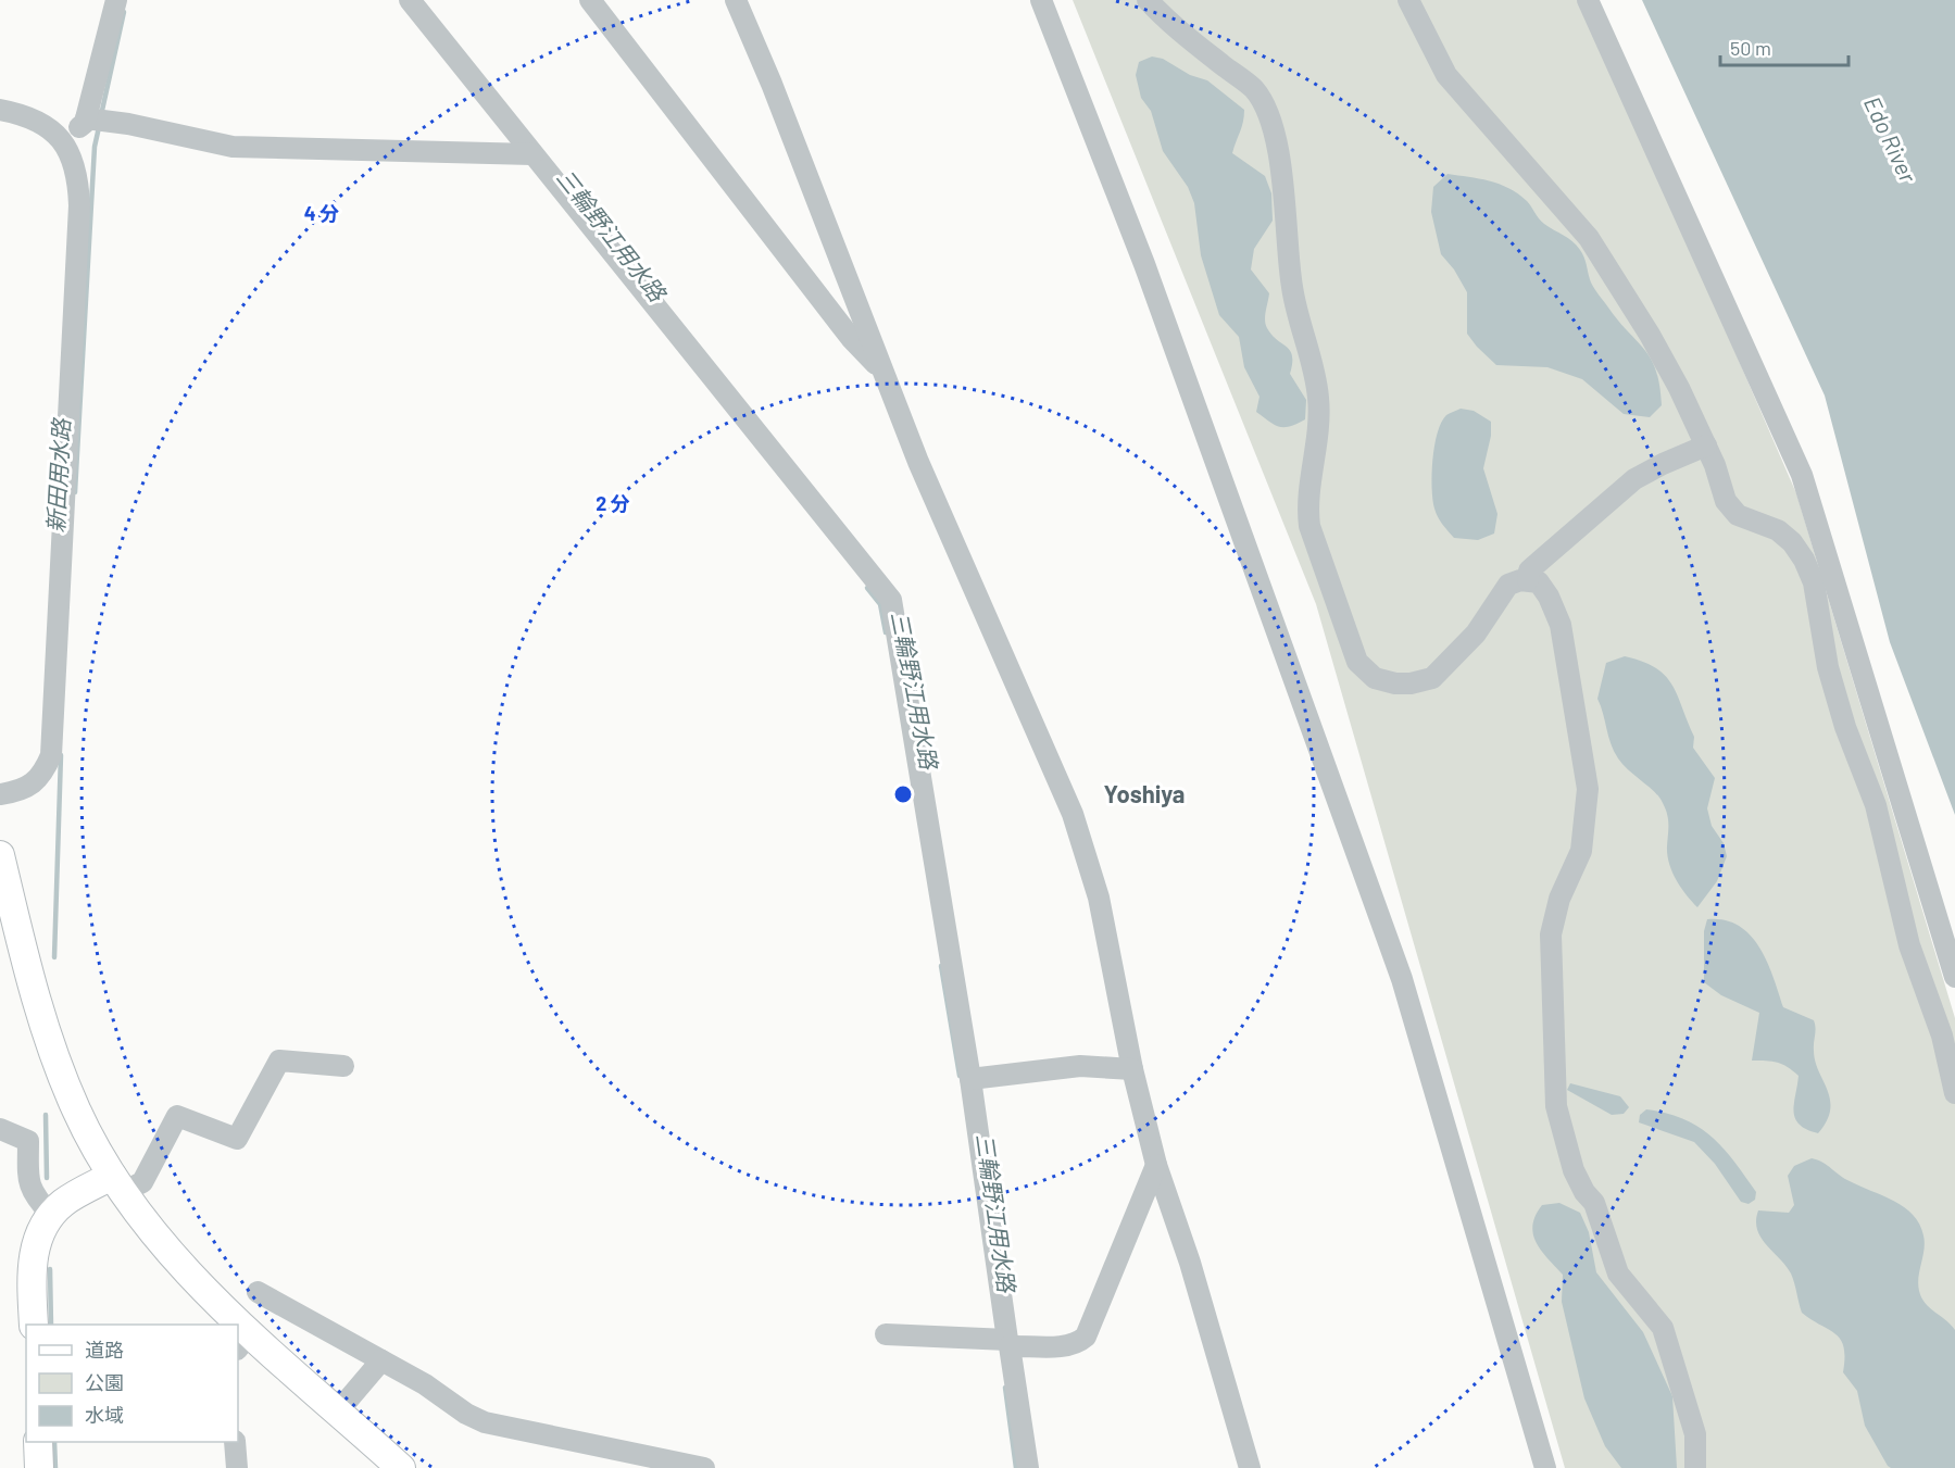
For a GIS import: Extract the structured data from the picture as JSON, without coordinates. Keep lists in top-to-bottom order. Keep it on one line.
{"districts":["Yoshiya"],"water":["Edo River","三輪野江用水路","新田用水路"],"legend":["道路","公園","水域"],"scale_bar":"50 m","rings":["4 分","2 分"]}
